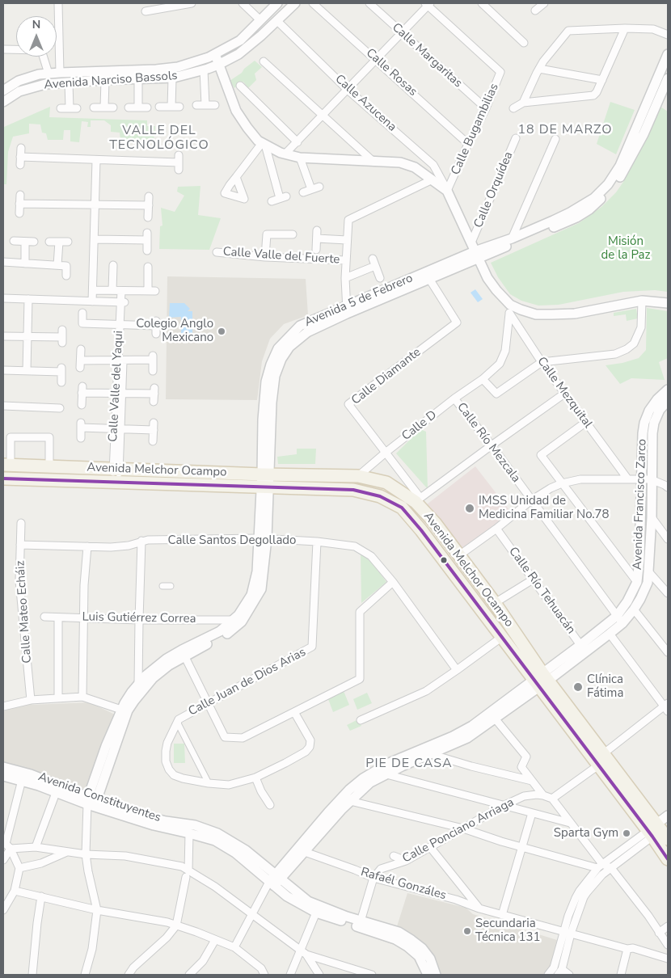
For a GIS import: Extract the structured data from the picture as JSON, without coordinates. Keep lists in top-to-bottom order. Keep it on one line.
{"streets":{"main road":["Avenida Melchor Ocampo"],"street":["Calle Margaritas","Calle Rosas","Avenida Narciso Bassols","Calle Azucena","Calle Bugambilias","Calle Orquídea","Calle Valle del Fuerte","Avenida 5 de Febrero","Calle Diamante","Calle Valle del Yaqui","Calle Mezquital","Calle D","Calle Río Mezcala","Avenida Francisco Zarco","Calle Santos Degollado","Calle Río Tehuacán","Calle Mateo Echáiz","Luis Gutiérrez Correa","Calle Juan de Dios Arias","Avenida Constituyentes","Calle Ponciano Arriaga","Rafaél Gonzáles"]},"crossings":[["Calle Margaritas","Calle Bugambilias"],["Calle Rosas","Calle Bugambilias"],["Avenida Narciso Bassols","Calle Azucena"],["Calle Azucena","Calle Bugambilias"],["Calle Orquídea","Avenida 5 de Febrero"],["Calle Valle del Fuerte","Avenida 5 de Febrero"],["Avenida 5 de Febrero","Calle Diamante"],["Avenida 5 de Febrero","Avenida Melchor Ocampo"],["Avenida 5 de Febrero","Calle Santos Degollado"],["Avenida 5 de Febrero","Luis Gutiérrez Correa"],["Avenida 5 de Febrero","Avenida Constituyentes"],["Calle Diamante","Calle D"],["Calle Diamante","Avenida Melchor Ocampo"],["Calle Valle del Yaqui","Avenida Melchor Ocampo"],["Calle Mezquital","Calle D"],["Calle D","Calle Río Mezcala"],["Calle D","Avenida Melchor Ocampo"],["Calle Río Mezcala","Avenida Francisco Zarco"],["Avenida Melchor Ocampo","Avenida Francisco Zarco"],["Avenida Francisco Zarco","Calle Río Tehuacán"],["Avenida Francisco Zarco","Avenida Constituyentes"],["Avenida Francisco Zarco","Rafaél Gonzáles"],["Calle Santos Degollado","Calle Mateo Echáiz"],["Calle Santos Degollado","Calle Juan de Dios Arias"],["Calle Ponciano Arriaga","Rafaél Gonzáles"]],"districts":["18 DE MARZO","VALLE DEL TECNOLÓGICO","PIE DE CASA"],"parks":["Misión de la Paz"],"places":["Colegio Anglo Mexicano","IMSS Unidad de Medicina Familiar No.78","Clínica Fátima","Sparta Gym","Secundaria Técnica 131"],"north":"top"}
